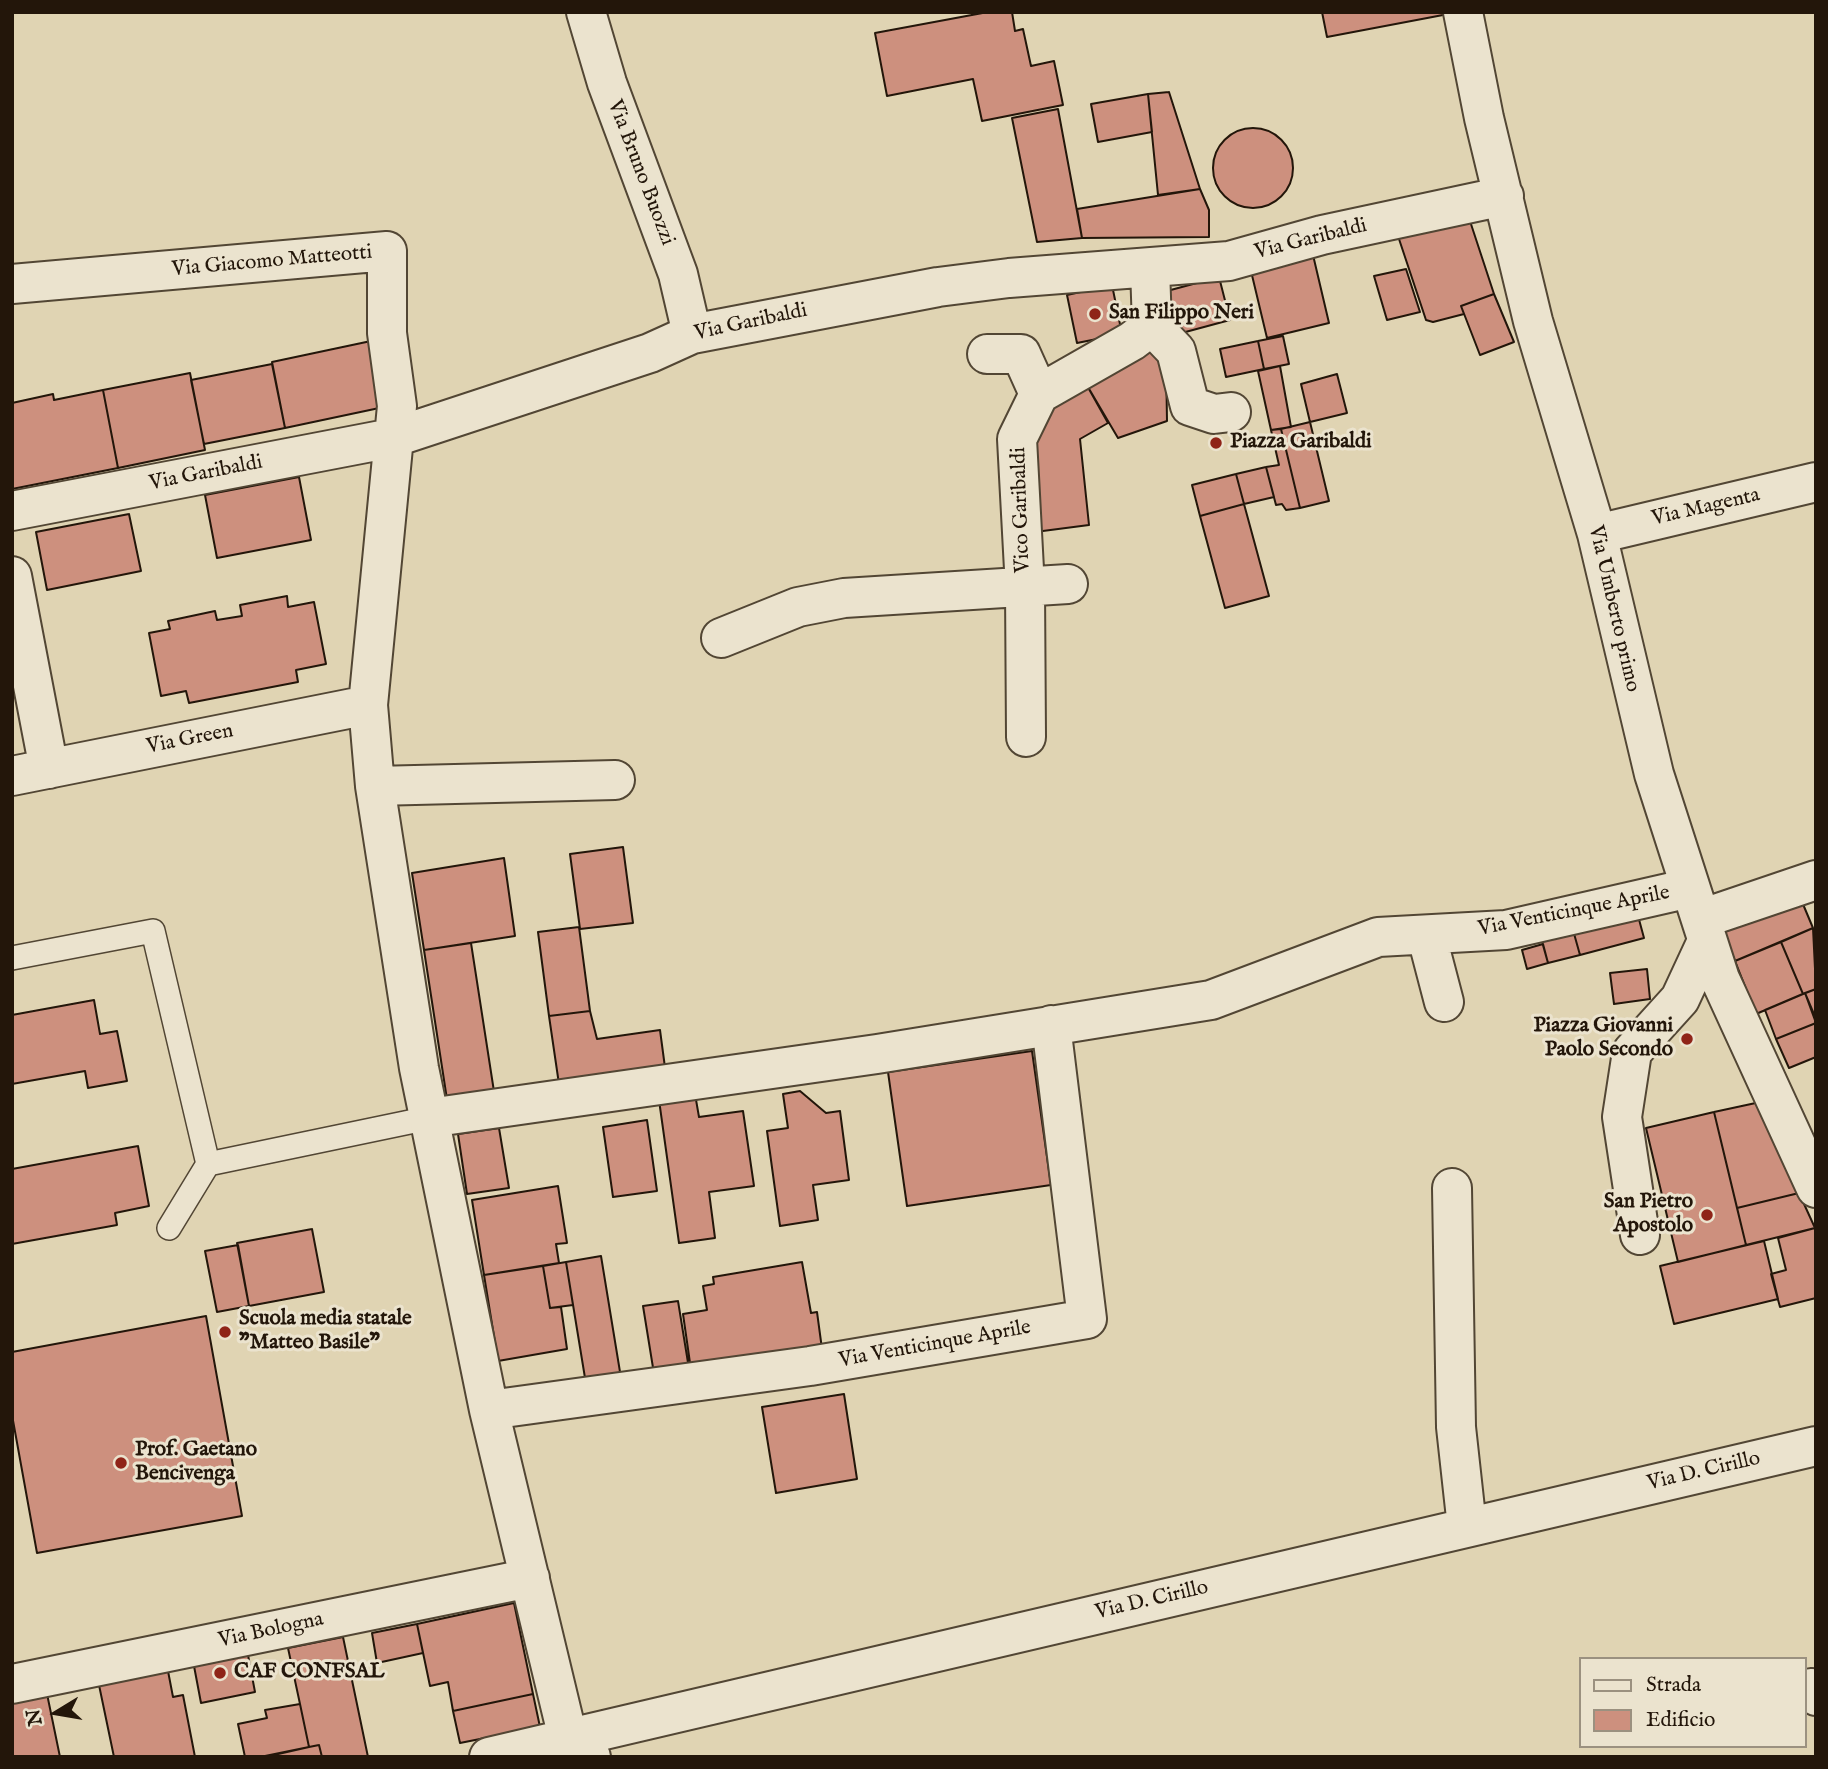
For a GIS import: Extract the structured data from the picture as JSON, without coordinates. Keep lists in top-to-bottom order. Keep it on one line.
{"streets":{"street":["Via Bruno Buozzi","Via Garibaldi","Via Giacomo Matteotti","Via Magenta","Vico Garibaldi","Via Umberto primo","Via Green","Via Venticinque Aprile","Via D. Cirillo","Via Bologna"]},"crossings":[["Via Bruno Buozzi","Via Garibaldi"],["Via Garibaldi","Via Giacomo Matteotti"],["Via Garibaldi","Via Umberto primo"],["Via Magenta","Via Umberto primo"],["Via Umberto primo","Via Venticinque Aprile"]],"places":["San Filippo Neri","Piazza Garibaldi","Piazza Giovanni Paolo Secondo","San Pietro Apostolo","Scuola media statale \"Matteo Basile\"","Prof. Gaetano Bencivenga","CAF CONFSAL"],"legend":["Strada","Edificio"],"north":"left"}
